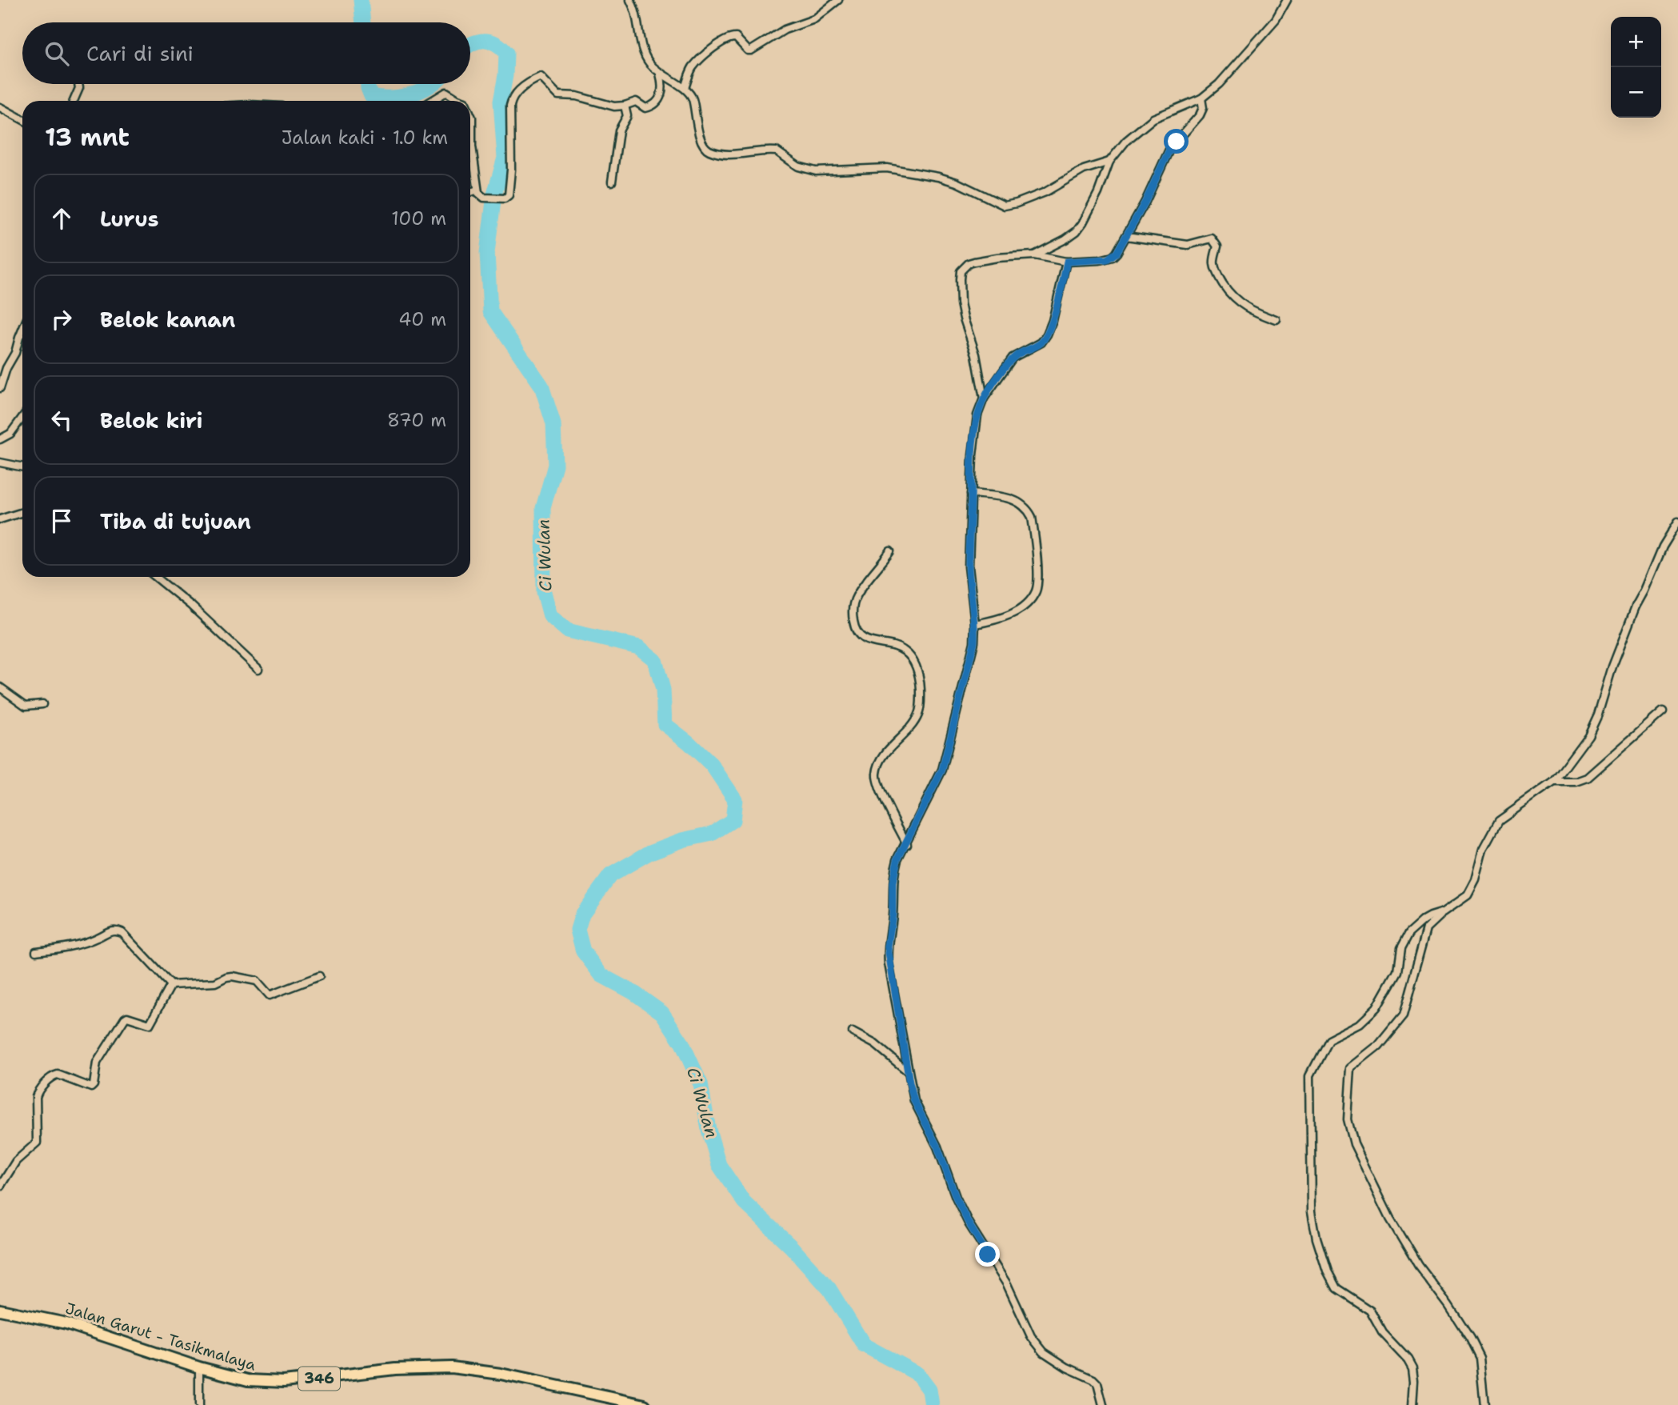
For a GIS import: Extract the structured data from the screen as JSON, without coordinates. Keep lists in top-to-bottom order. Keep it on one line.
{"streets":{"main road":["Jalan Garut - Tasikmalaya","346"]},"water":["Ci Wulan"],"page":{"map_buttons":["+","−"],"search":"Cari di sini","heading":["13 mnt","Jalan kaki · 1.0 km"],"list":[["Lurus","100 m"],["Belok kanan","40 m"],["Belok kiri","870 m"],"Tiba di tujuan"]}}
